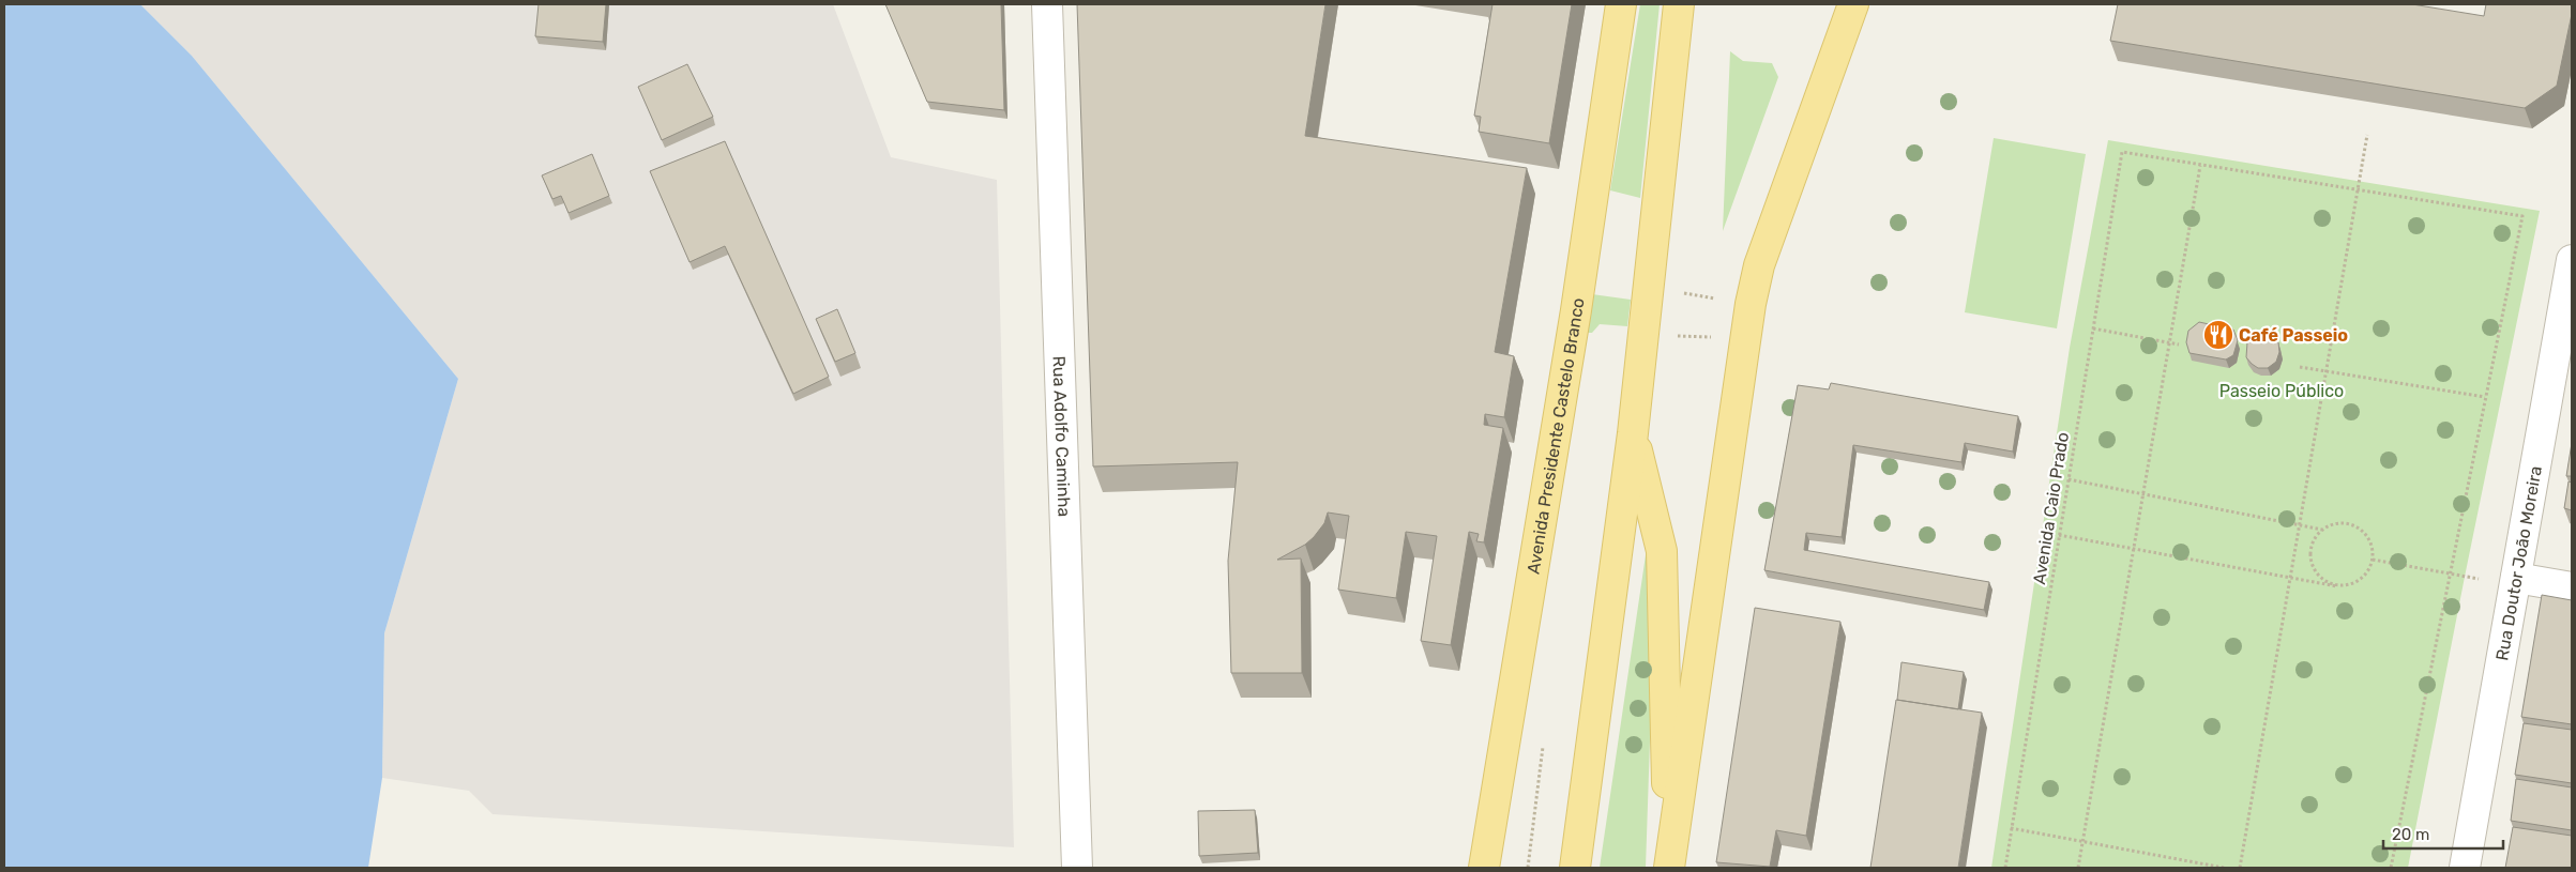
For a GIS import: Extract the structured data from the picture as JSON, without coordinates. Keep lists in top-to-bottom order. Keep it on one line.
{"streets":{"main road":["Avenida Presidente Castelo Branco"],"street":["Rua Adolfo Caminha","Rua Doutor João Moreira"],"path":["Avenida Caio Prado"]},"parks":["Passeio Público"],"places":{"restaurant":["Café Passeio"]},"scale_bar":"20 m"}
